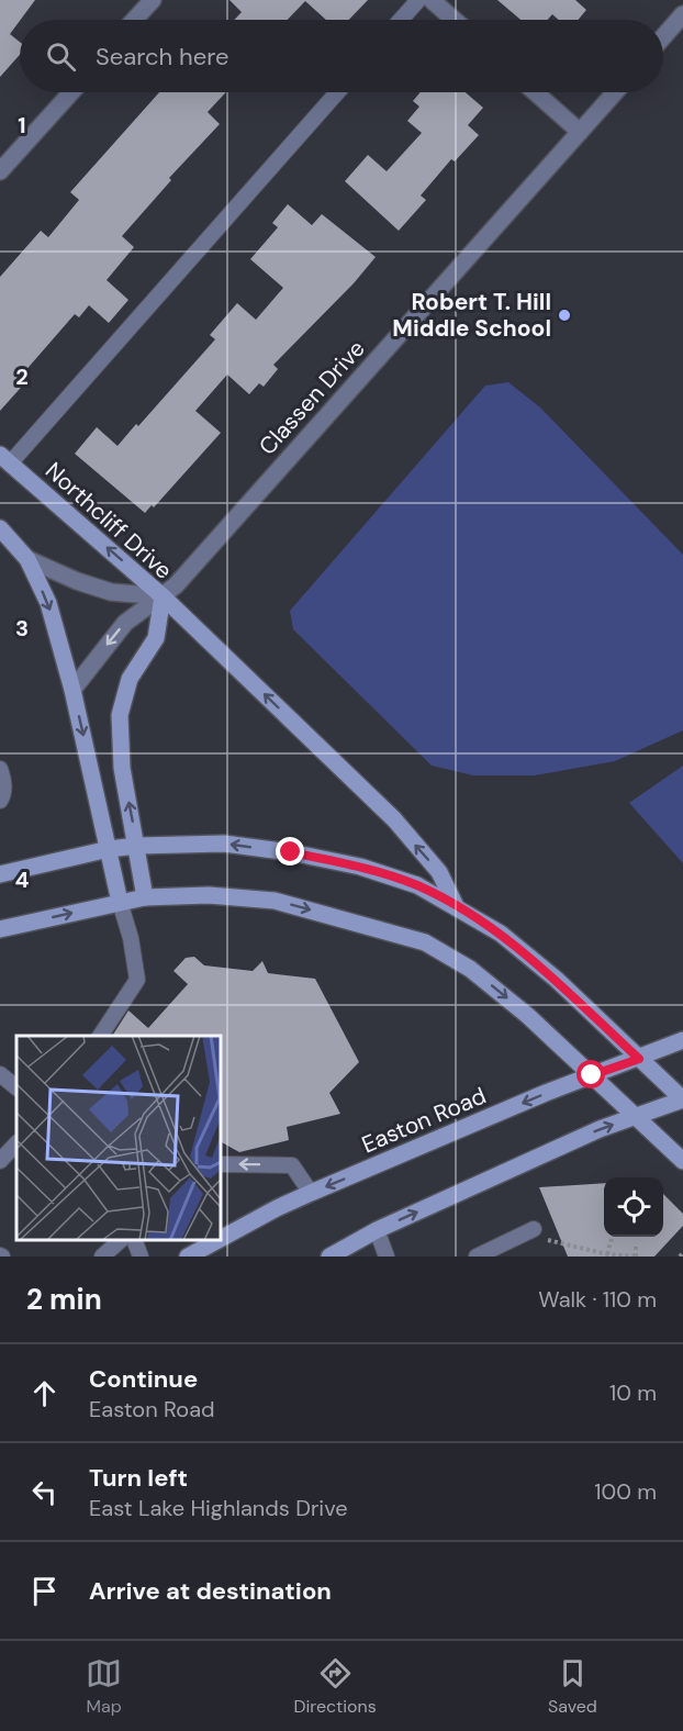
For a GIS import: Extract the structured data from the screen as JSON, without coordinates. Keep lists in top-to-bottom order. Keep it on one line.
{"streets":{"main road":["Northcliff Drive","Easton Road"],"street":["Classen Drive"]},"crossings":[["Classen Drive","Northcliff Drive"]],"places":["Robert T. Hill Middle School"],"page":{"search":"Search here","heading":["2 min","Walk · 110 m"],"list":[["Continue","Easton Road","10 m"],["Turn left","East Lake Highlands Drive","100 m"],"Arrive at destination"],"nav":["Map","Directions","Saved"]},"grid":{"rows":["1","2","3","4"]}}
